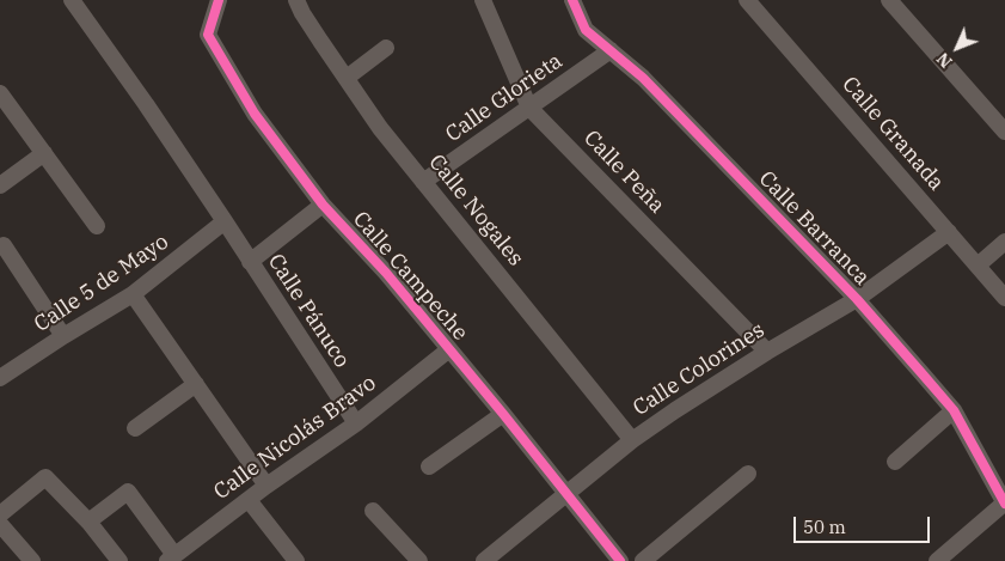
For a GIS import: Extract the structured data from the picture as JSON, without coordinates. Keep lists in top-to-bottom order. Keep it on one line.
{"streets":{"street":["Calle Glorieta","Calle Granada","Calle Peña","Calle Nogales","Calle Barranca","Calle Campeche","Calle 5 de Mayo","Calle Pánuco","Calle Colorines","Calle Nicolás Bravo"]},"crossings":[["Calle Glorieta","Calle Peña"],["Calle Glorieta","Calle Nogales"],["Calle Glorieta","Calle Barranca"],["Calle Granada","Calle Colorines"],["Calle Peña","Calle Colorines"],["Calle Nogales","Calle Colorines"],["Calle Barranca","Calle Colorines"],["Calle Campeche","Calle Colorines"],["Calle Campeche","Calle Nicolás Bravo"],["Calle 5 de Mayo","Calle Pánuco"],["Calle Pánuco","Calle Nicolás Bravo"]],"scale_bar":"50 m","north":"bottom left"}
